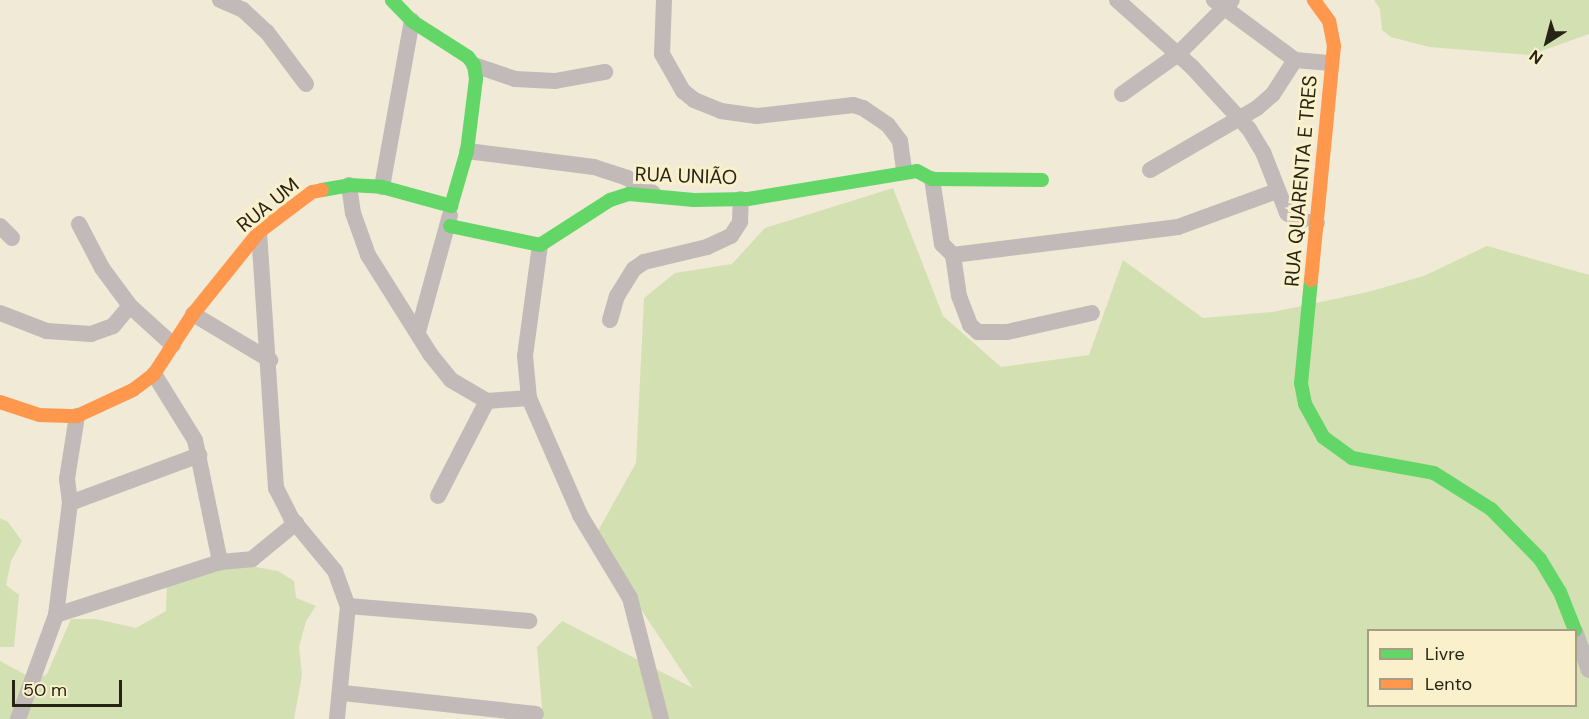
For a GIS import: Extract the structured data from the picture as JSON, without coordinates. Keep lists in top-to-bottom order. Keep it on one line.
{"streets":{"street":["RUA UNIÃO","RUA QUARENTA E TRES","RUA UM"]},"legend":["Livre","Lento"],"scale_bar":"50 m","north":"bottom left"}
